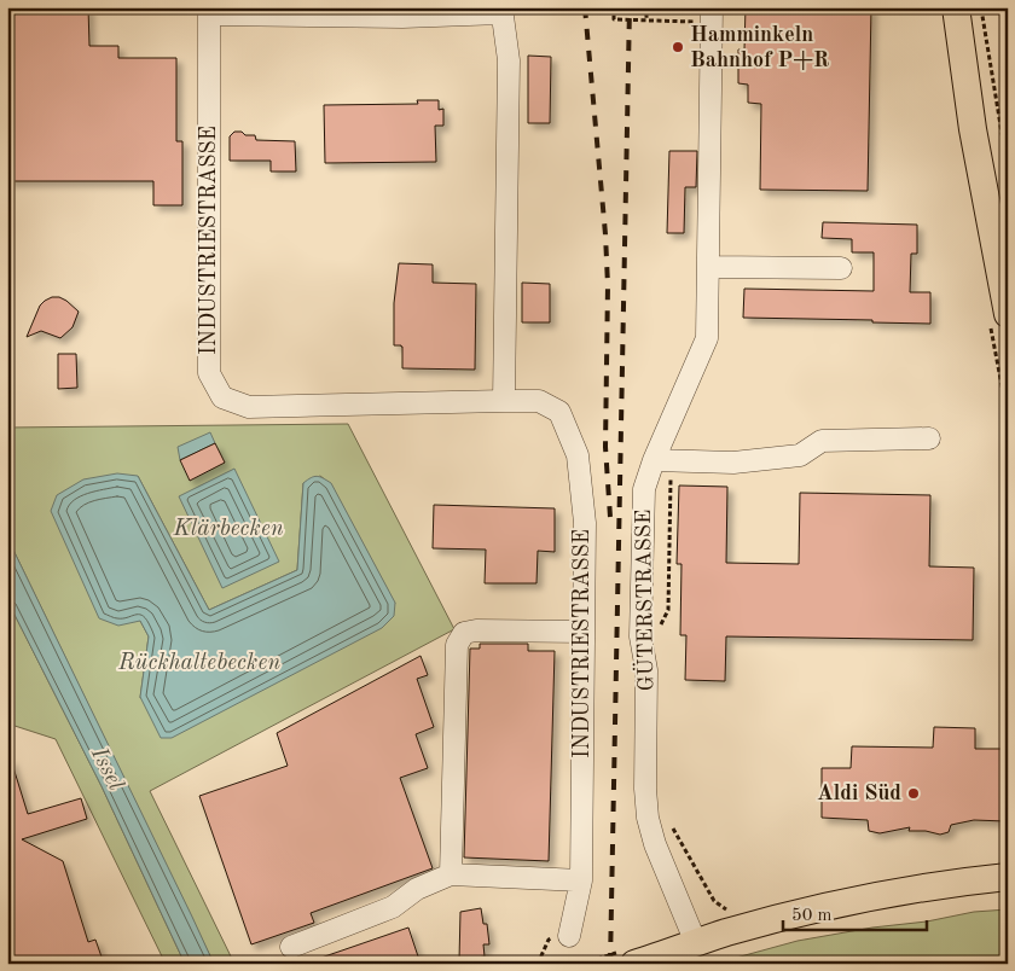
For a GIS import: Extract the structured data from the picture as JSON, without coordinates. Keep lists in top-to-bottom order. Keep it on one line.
{"streets":{"street":["INDUSTRIESTRASSE","GÜTERSTRASSE"]},"water":["Klärbecken","Rückhaltebecken","Issel"],"places":["Hamminkeln Bahnhof P+R","Aldi Süd"],"scale_bar":"50 m"}
